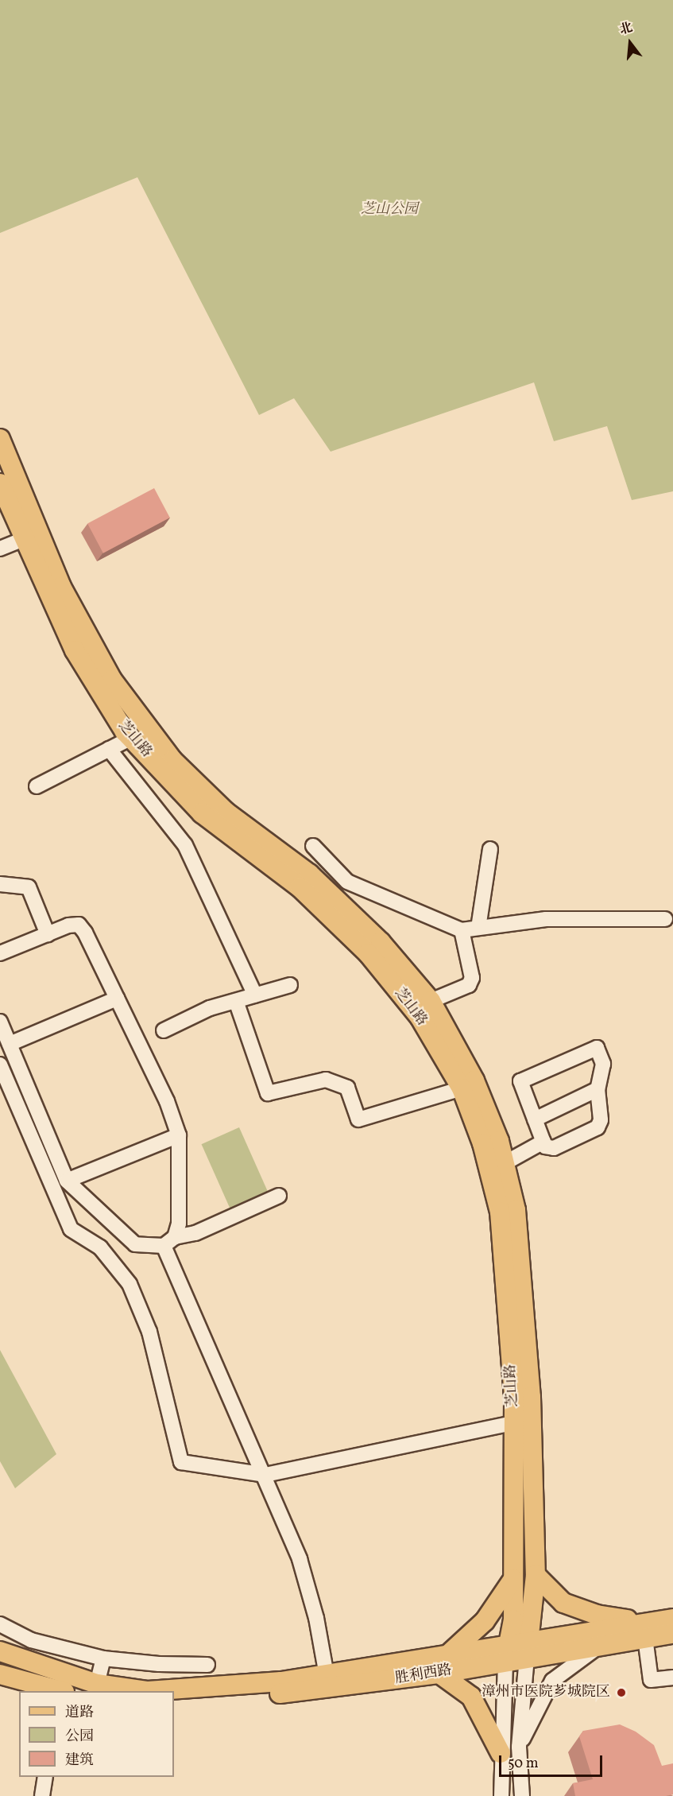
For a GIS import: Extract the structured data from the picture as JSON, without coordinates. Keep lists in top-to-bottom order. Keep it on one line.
{"streets":{"main road":["芝山路","胜利西路"]},"crossings":[["芝山路","胜利西路"]],"parks":["芝山公园"],"places":["漳州市医院芗城院区"],"legend":["道路","公园","建筑"],"scale_bar":"50 m","north":"top"}
